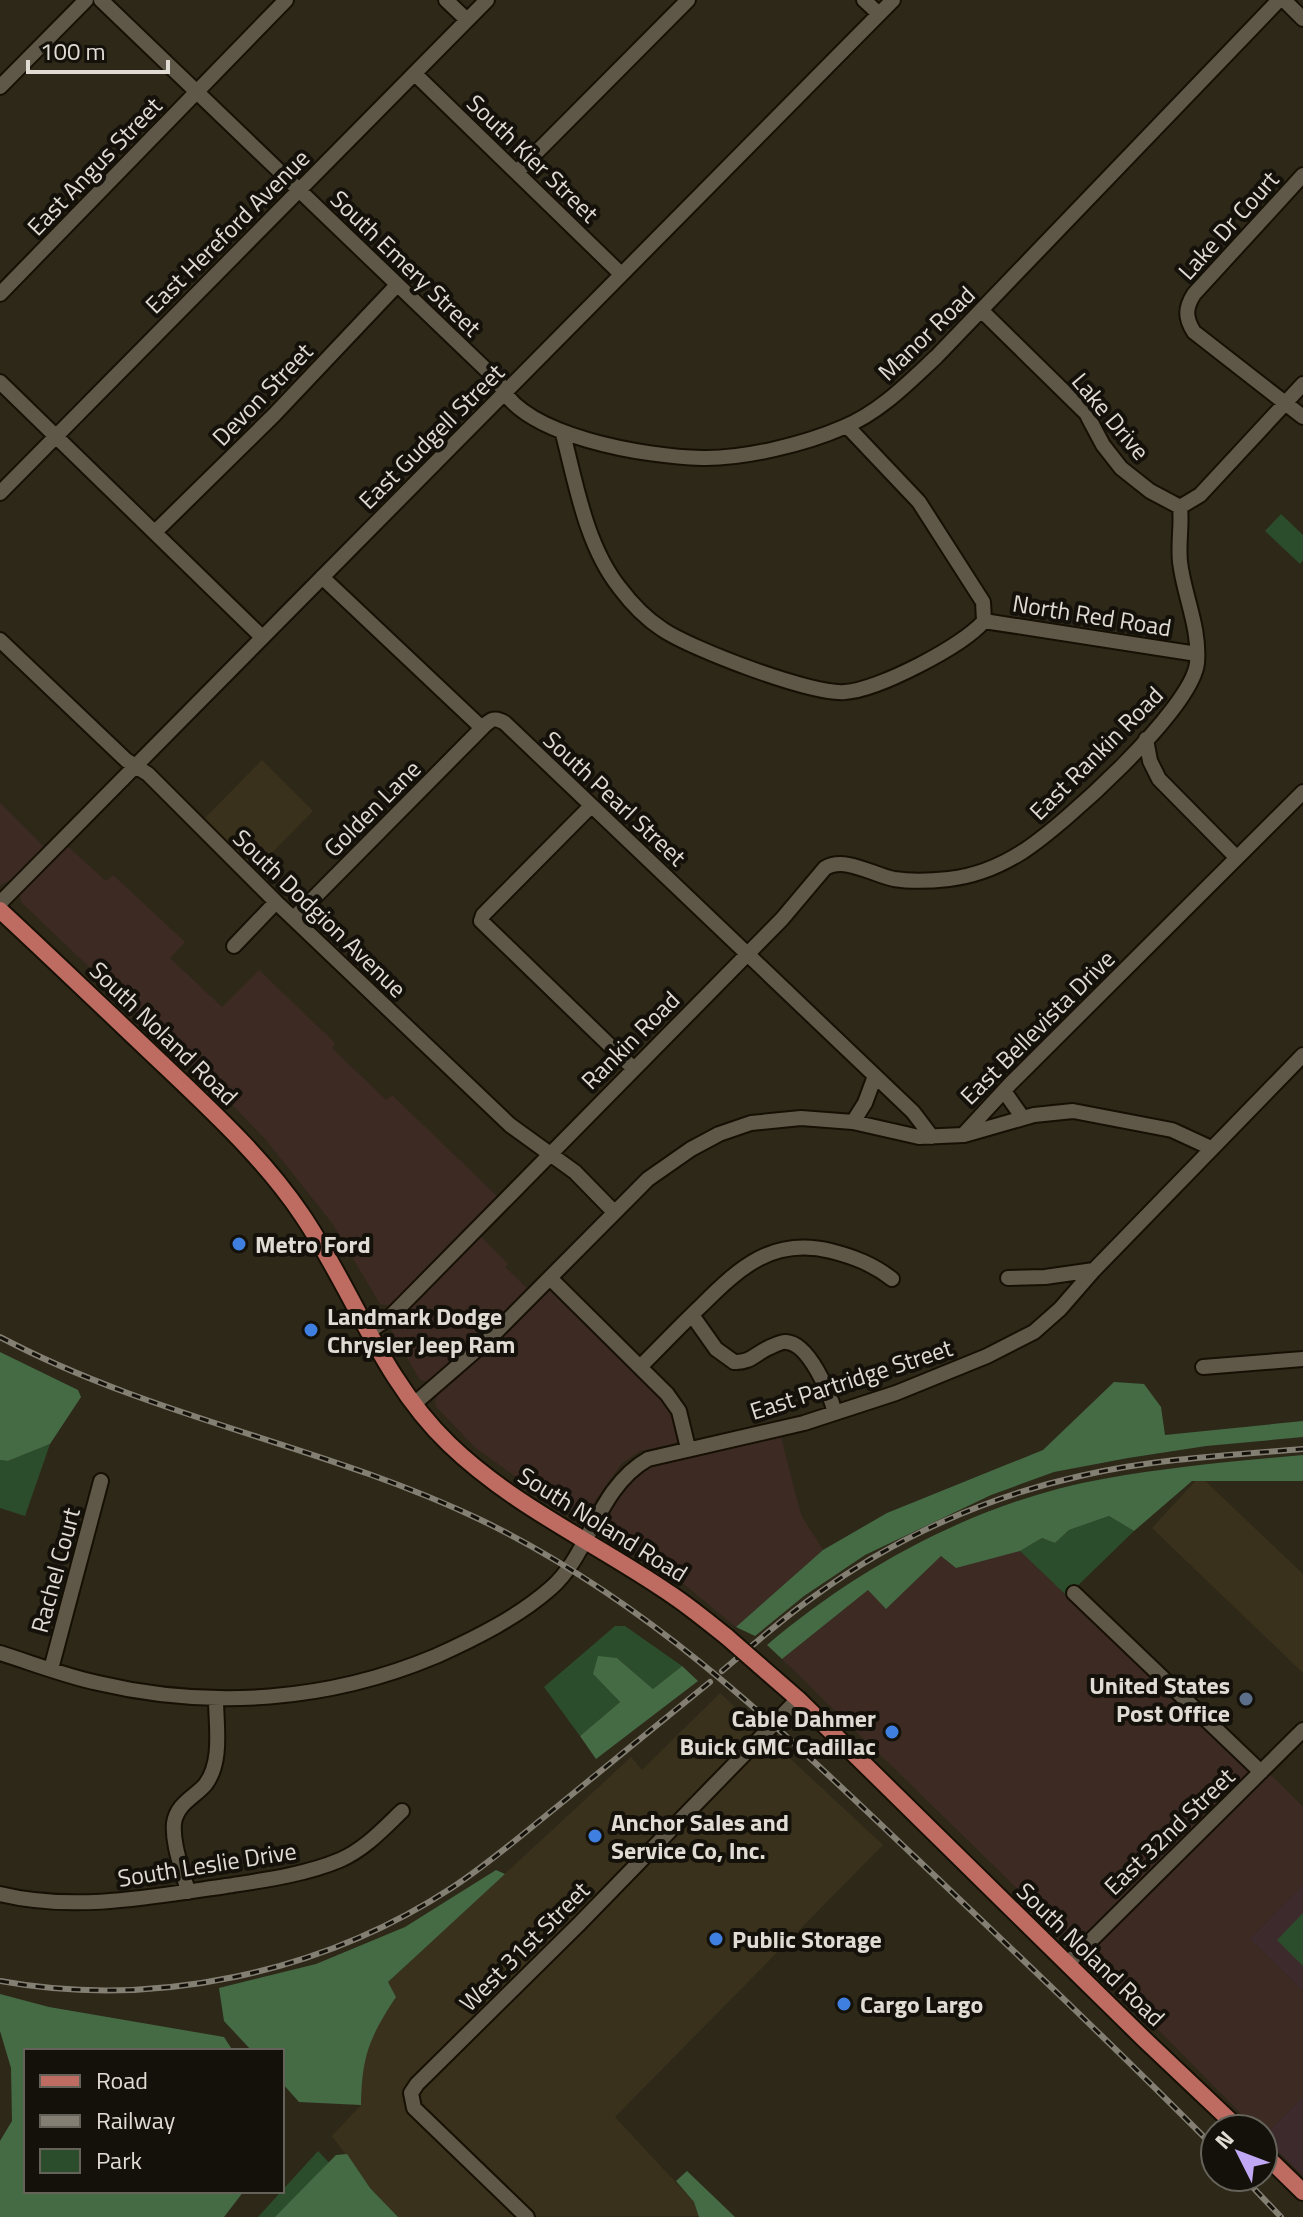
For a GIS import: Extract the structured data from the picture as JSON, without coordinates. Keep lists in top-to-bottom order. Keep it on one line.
{"streets":{"main road":["South Noland Road"],"street":["South Kier Street","East Angus Street","Lake Dr Court","East Hereford Avenue","South Emery Street","Manor Road","Devon Street","Lake Drive","East Gudgell Street","North Red Road","East Rankin Road","South Pearl Street","Golden Lane","South Dodgion Avenue","East Bellevista Drive","Rankin Road","East Partridge Street","Rachel Court","East 32nd Street","South Leslie Drive","West 31st Street"]},"crossings":[["South Kier Street","East Hereford Avenue"],["South Kier Street","East Gudgell Street"],["East Angus Street","South Emery Street"],["East Hereford Avenue","South Emery Street"],["South Emery Street","Manor Road"],["South Emery Street","Devon Street"],["South Emery Street","East Gudgell Street"],["Manor Road","Lake Drive"],["Manor Road","East Gudgell Street"],["Manor Road","North Red Road"],["Lake Drive","East Rankin Road"],["East Gudgell Street","South Dodgion Avenue"],["North Red Road","East Rankin Road"],["East Rankin Road","Rankin Road"],["South Pearl Street","Golden Lane"],["South Pearl Street","East Bellevista Drive"],["South Pearl Street","Rankin Road"],["Golden Lane","South Dodgion Avenue"],["South Dodgion Avenue","East Bellevista Drive"],["South Dodgion Avenue","Rankin Road"],["East Bellevista Drive","South Noland Road"],["South Noland Road","Rankin Road"],["South Noland Road","East Partridge Street"],["South Noland Road","East 32nd Street"],["South Noland Road","West 31st Street"],["East Partridge Street","Rachel Court"]],"places":["Metro Ford","Landmark Dodge Chrysler Jeep Ram","United States Post Office","Cable Dahmer Buick GMC Cadillac","Anchor Sales and Service Co, Inc.","Public Storage","Cargo Largo"],"legend":["Road","Railway","Park"],"scale_bar":"100 m","north":"top left"}
